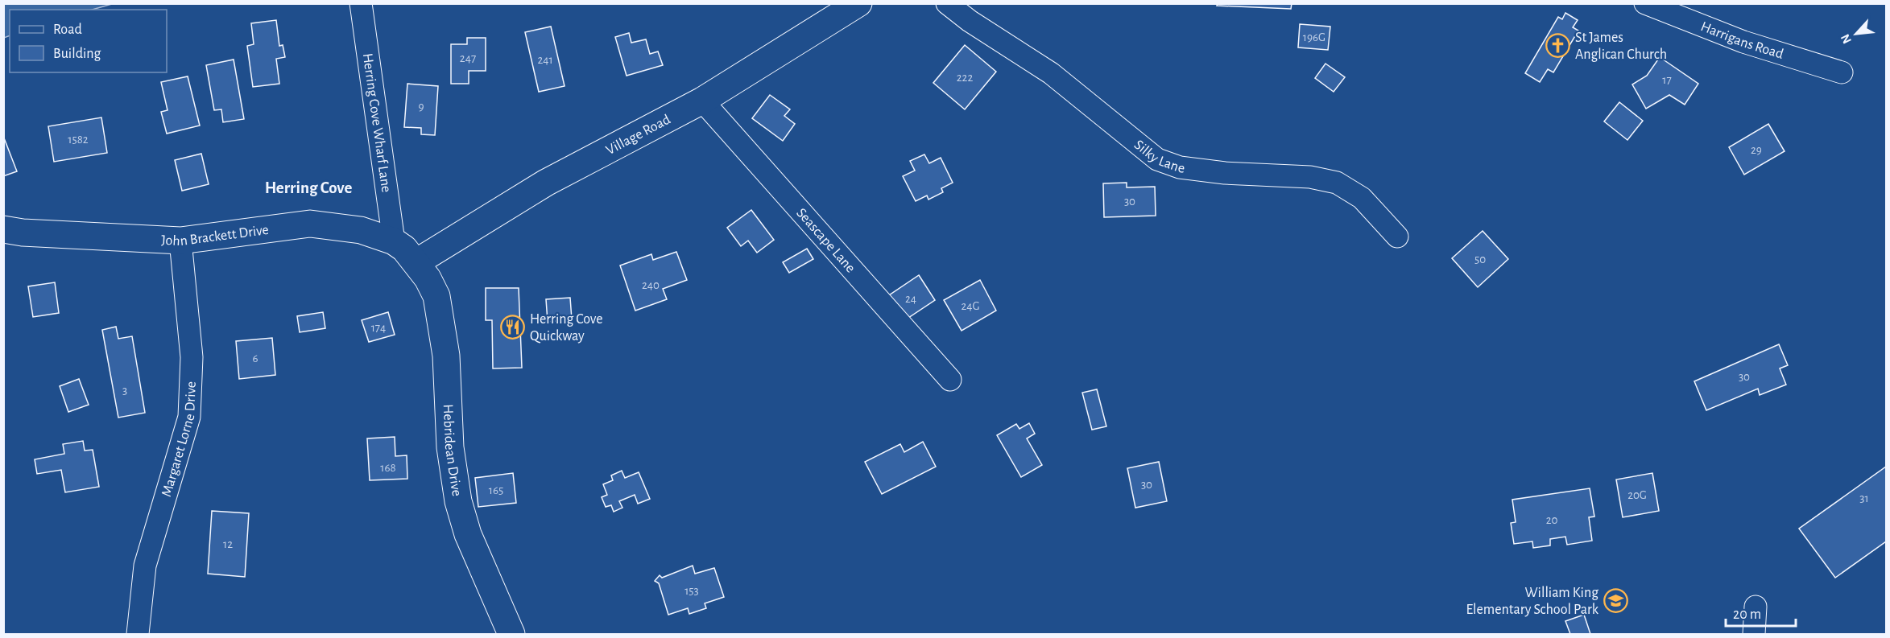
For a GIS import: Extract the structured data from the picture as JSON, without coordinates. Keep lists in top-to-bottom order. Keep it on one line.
{"streets":{"main road":["Village Road","John Brackett Drive","Hebridean Drive"],"street":["Harrigans Road","Herring Cove Wharf Lane","Silky Lane","Seascape Lane","Margaret Lorne Drive"]},"crossings":[["Herring Cove Wharf Lane","John Brackett Drive"],["Village Road","John Brackett Drive"],["Village Road","Seascape Lane"],["Village Road","Hebridean Drive"],["John Brackett Drive","Margaret Lorne Drive"],["John Brackett Drive","Hebridean Drive"]],"districts":["Herring Cove"],"places":{"church":["St James Anglican Church"],"restaurant":["Herring Cove Quickway"],"school or university":["William King Elementary School Park"]},"house_numbers":["196G","247","241","222","17","9","1582","29","30","50","240","24","24G","174","6","30","3","168","30","165","20G","31","20","12","153"],"legend":["Road","Building"],"scale_bar":"20 m","north":"bottom left"}
